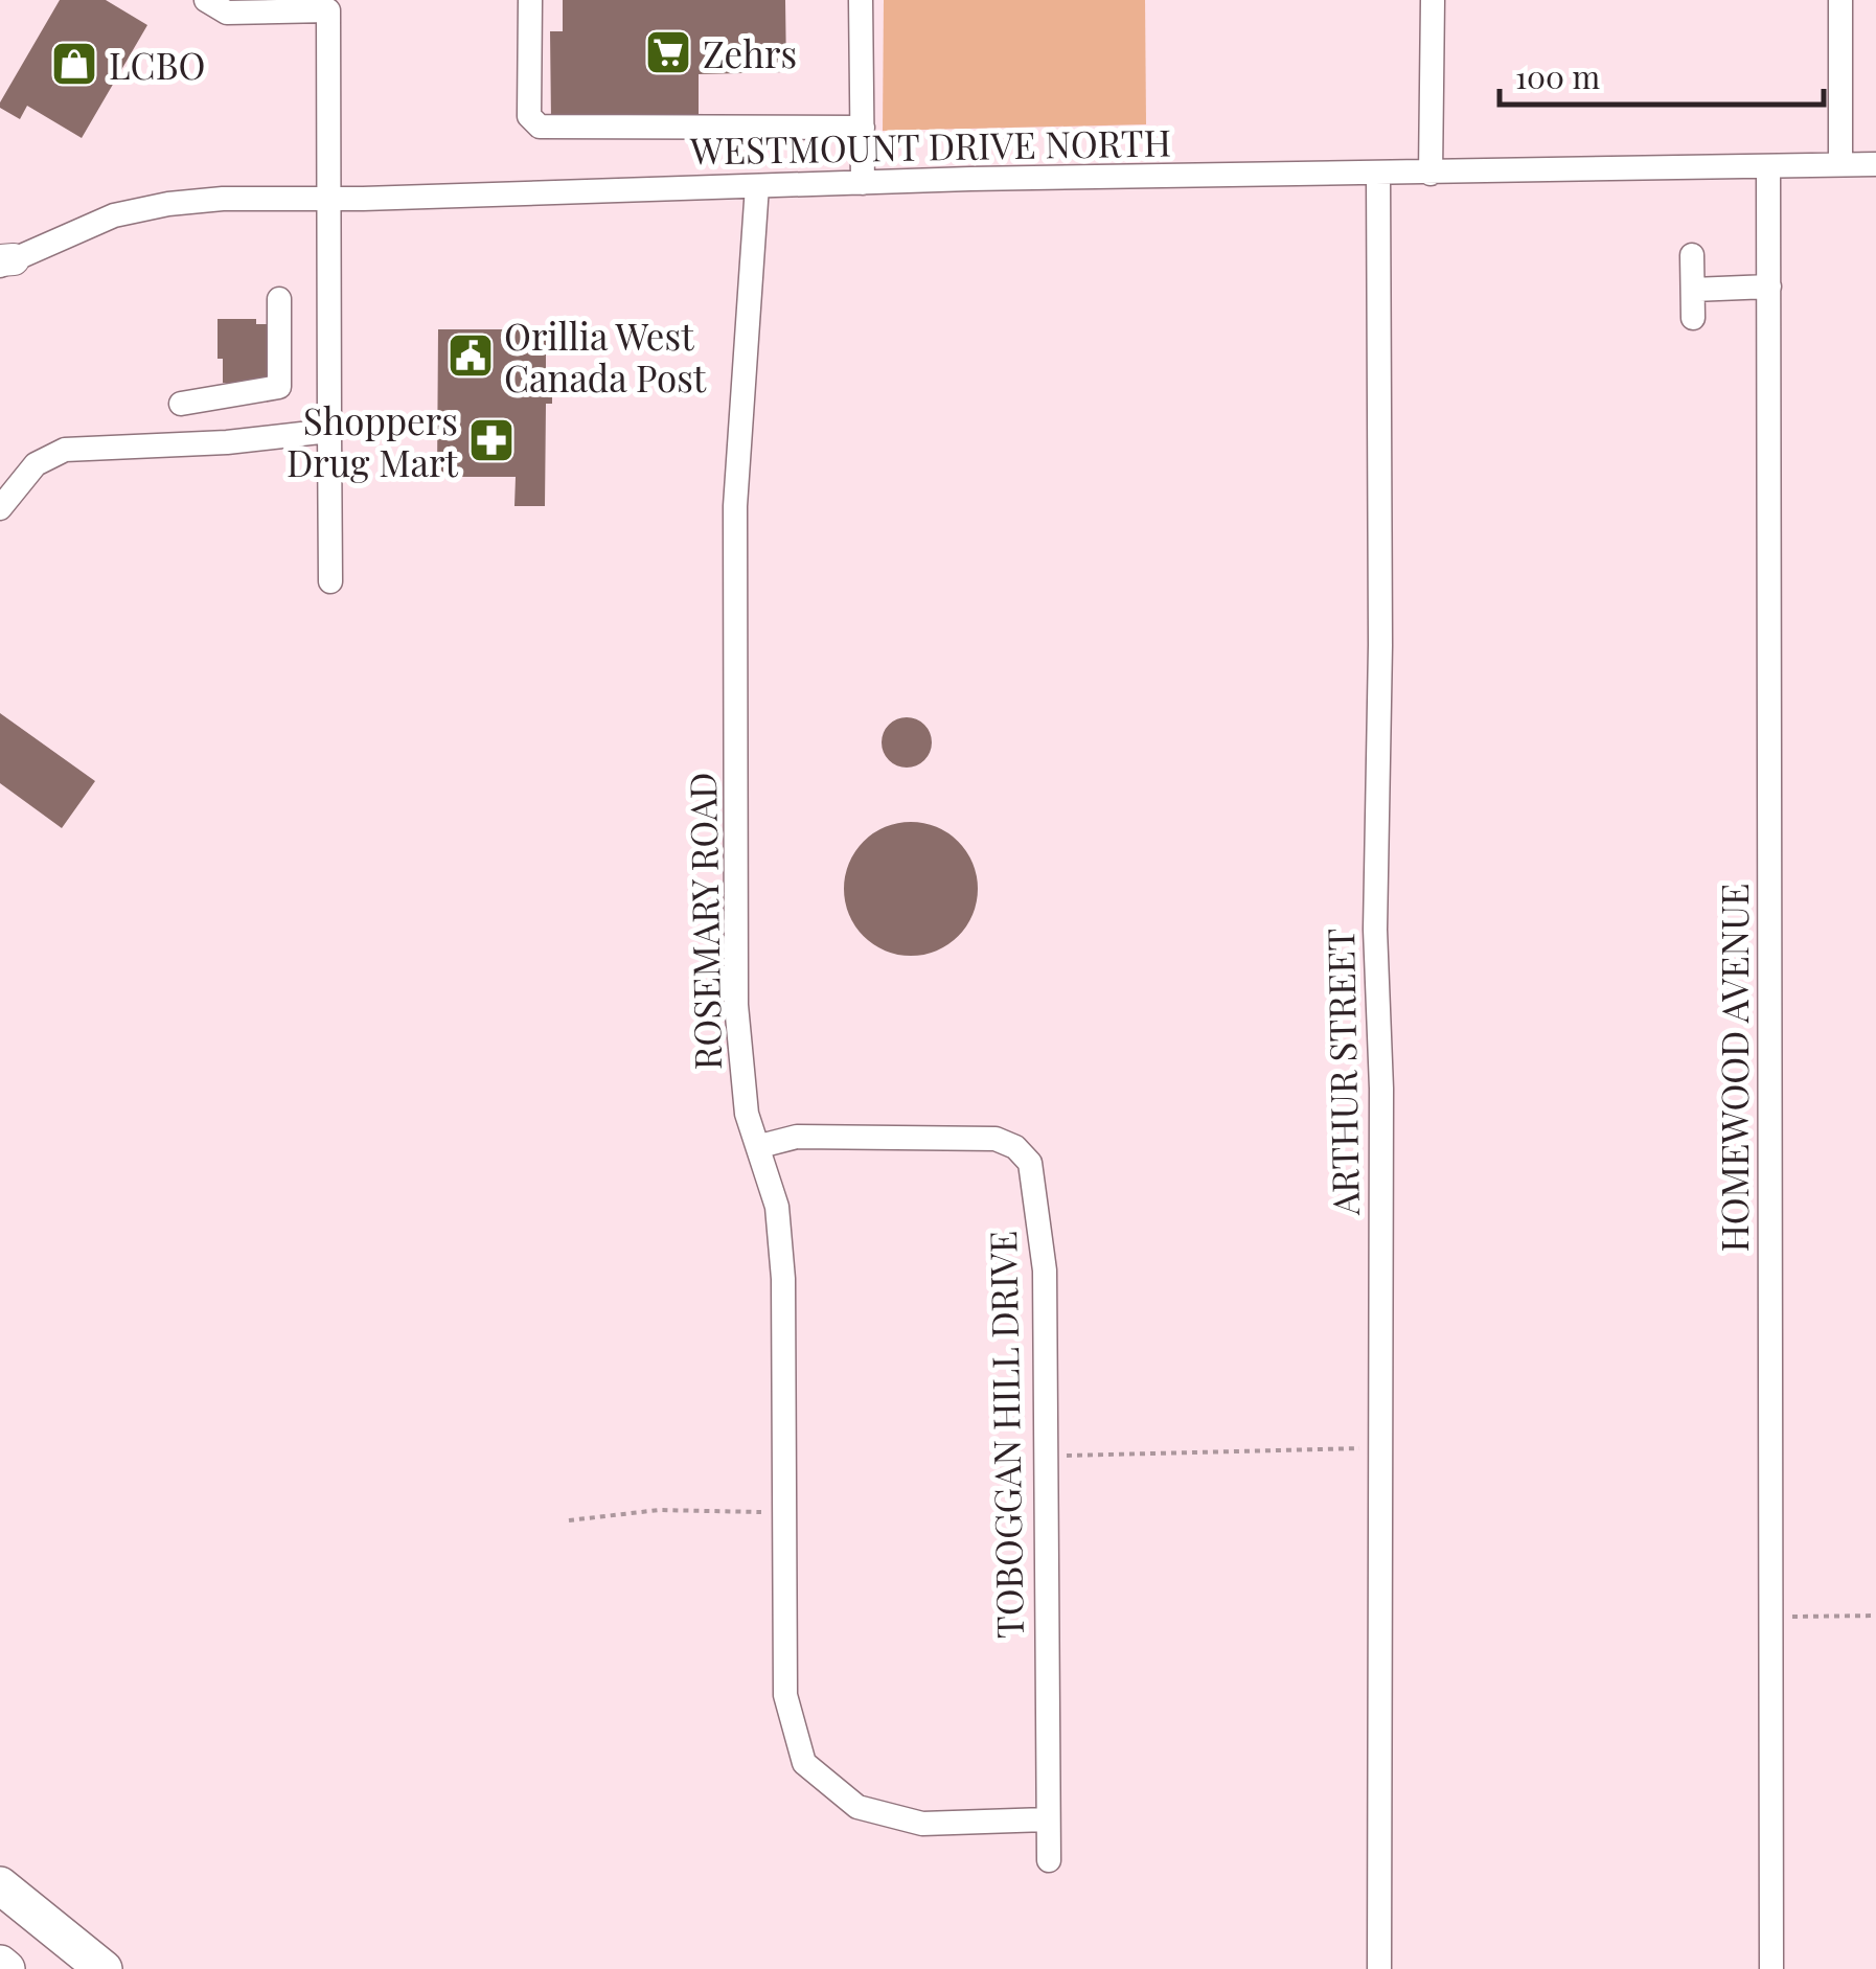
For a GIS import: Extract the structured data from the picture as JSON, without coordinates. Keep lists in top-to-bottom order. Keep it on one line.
{"streets":{"street":["WESTMOUNT DRIVE NORTH","ROSEMARY ROAD","HOMEWOOD AVENUE","ARTHUR STREET","TOBOGGAN HILL DRIVE"]},"crossings":[["WESTMOUNT DRIVE NORTH","ROSEMARY ROAD"],["WESTMOUNT DRIVE NORTH","HOMEWOOD AVENUE"],["WESTMOUNT DRIVE NORTH","ARTHUR STREET"],["ROSEMARY ROAD","TOBOGGAN HILL DRIVE"]],"places":{"supermarket":["Zehrs"],"shop":["LCBO"],"public building":["Orillia West Canada Post"],"pharmacy":["Shoppers Drug Mart"]},"scale_bar":"100 m"}
